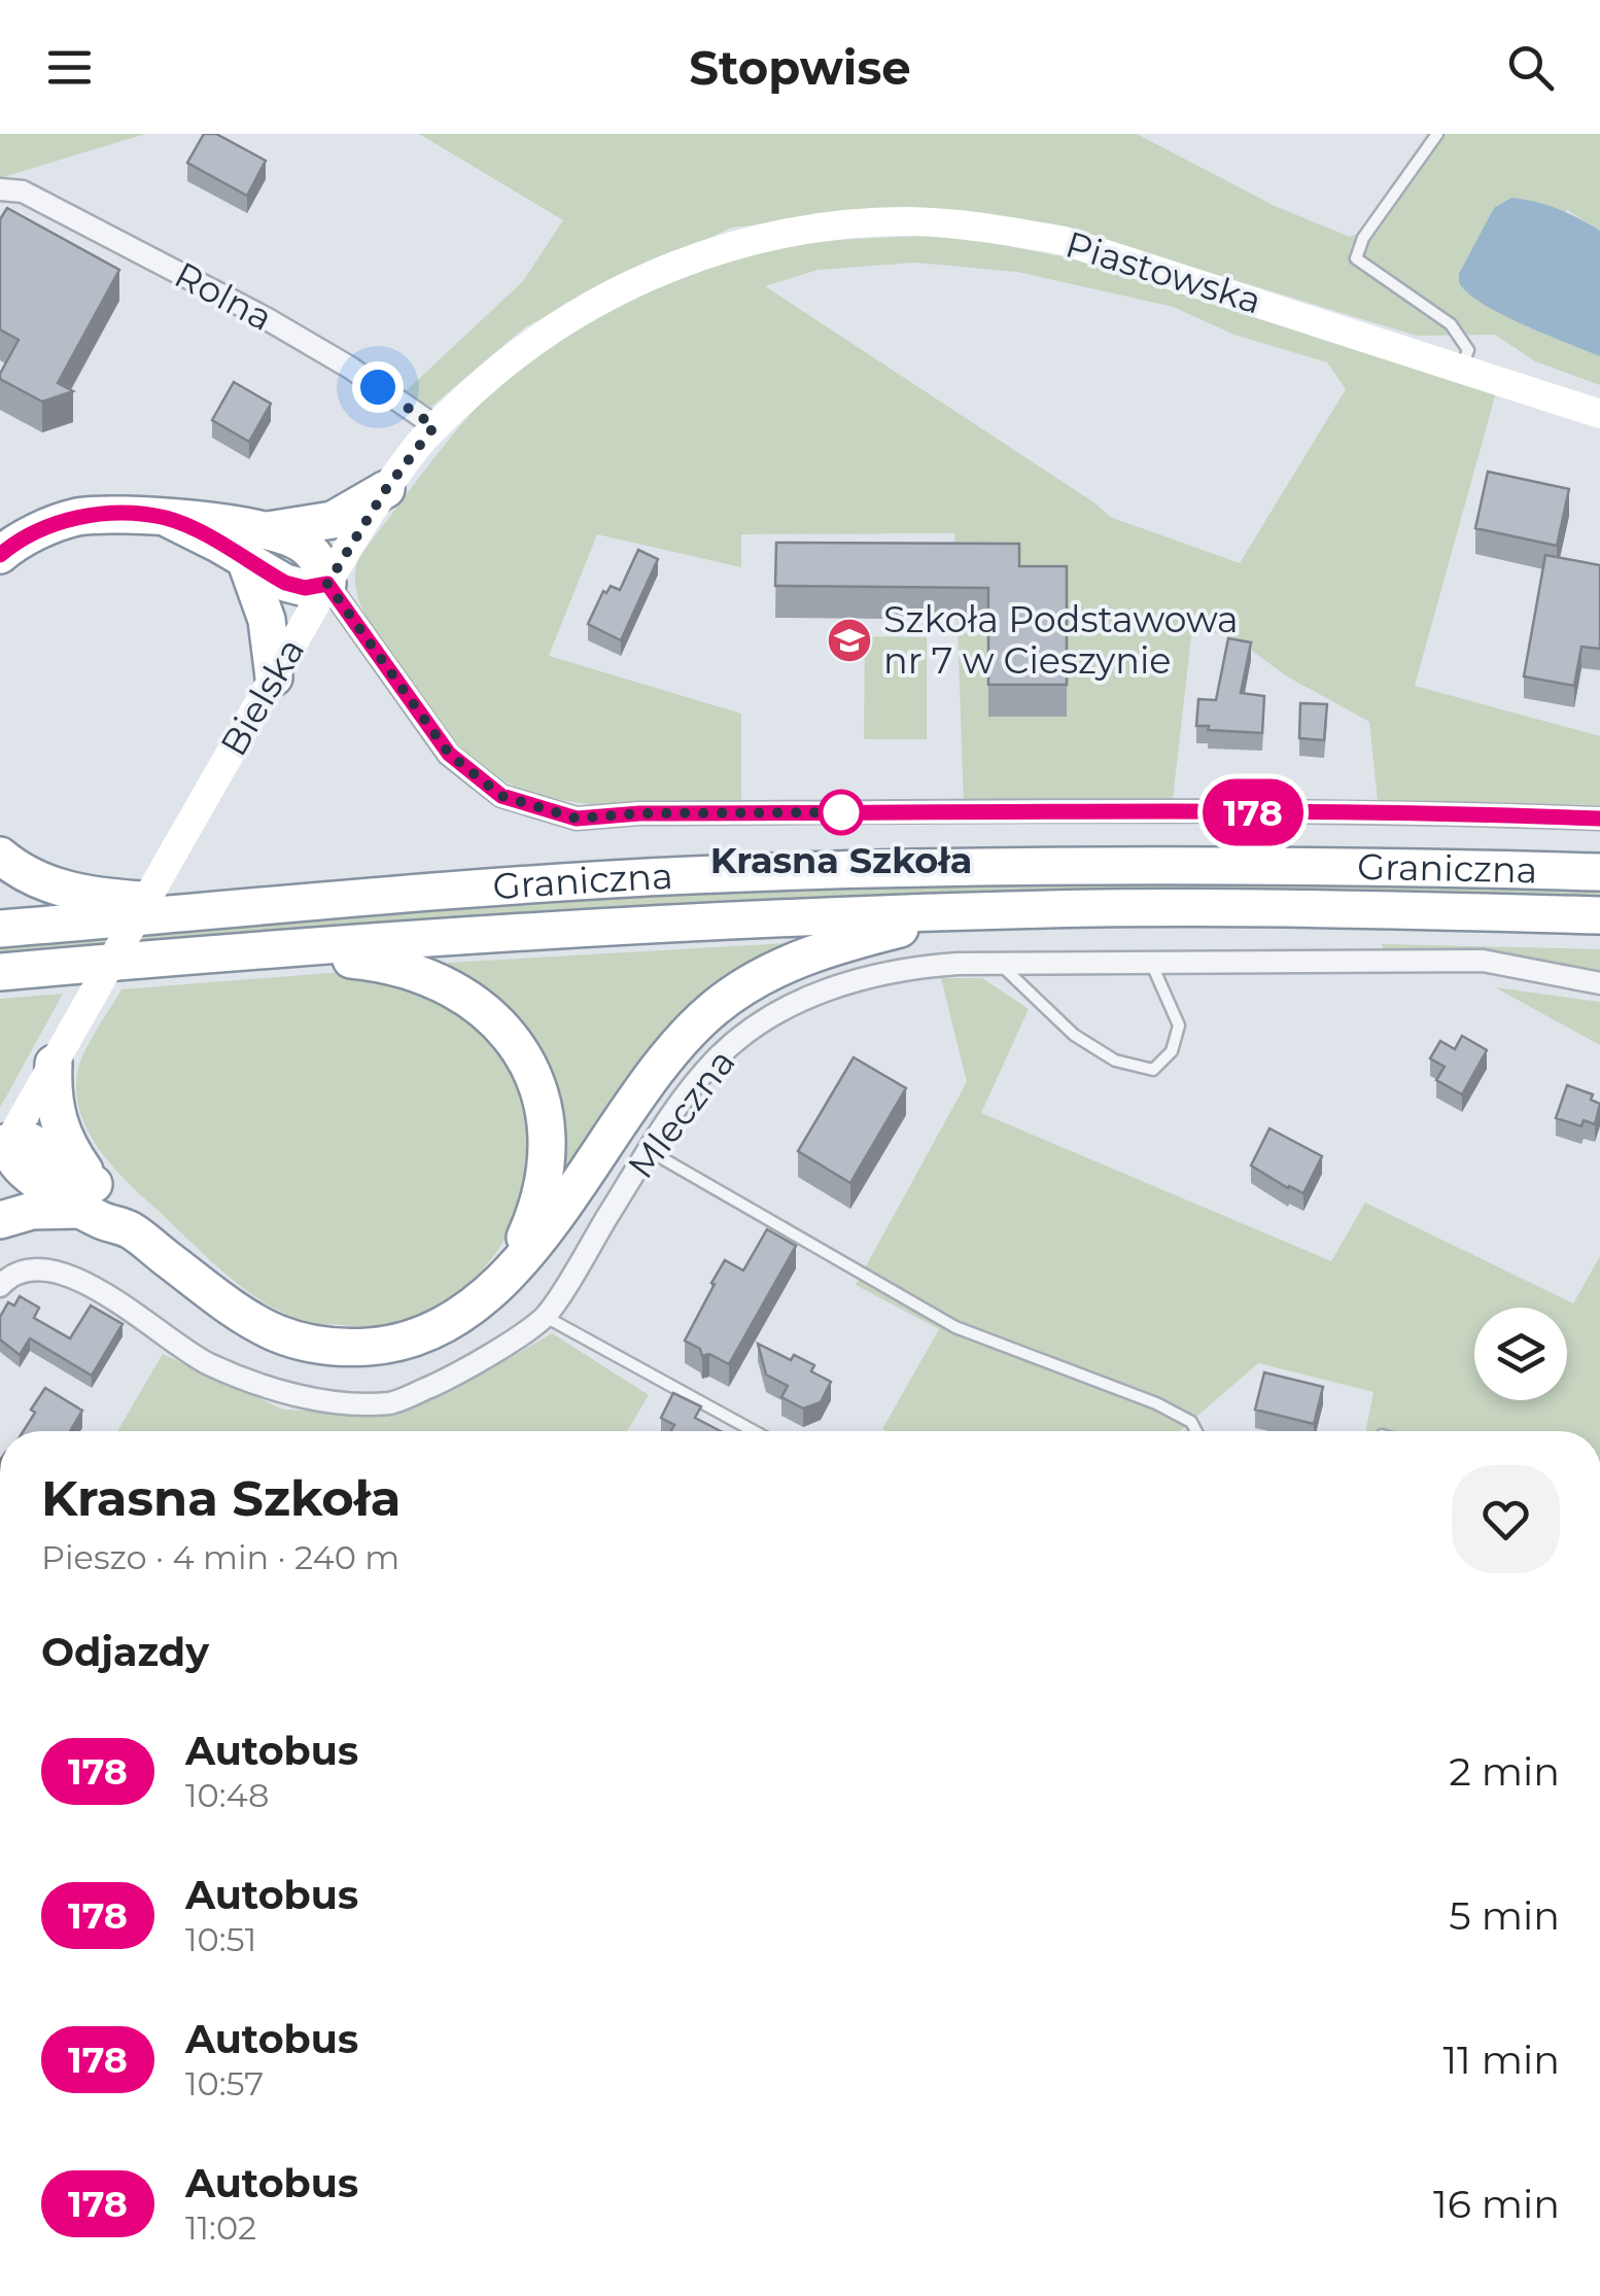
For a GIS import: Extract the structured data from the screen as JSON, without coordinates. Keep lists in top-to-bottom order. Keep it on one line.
{"streets":{"highway":["Graniczna"],"main road":["Piastowska","Bielska"],"street":["Rolna","Mleczna"]},"crossings":[["Piastowska","Bielska"],["Rolna","Bielska"]],"places":{"school or university":["Szkoła Podstawowa nr 7 w Cieszynie"],"other":["Krasna Szkoła"]},"lines":["bus line 178"],"page":{"header":"Stopwise","on_map":"178","heading":[["Krasna Szkoła","Pieszo · 4 min · 240 m"],"Odjazdy"],"list":[{"mark":"178","name":"Autobus","note":"10:48","value":"2 min"},{"mark":"178","name":"Autobus","note":"10:51","value":"5 min"},{"mark":"178","name":"Autobus","note":"10:57","value":"11 min"},{"mark":"178","name":"Autobus","note":"11:02","value":"16 min"}]}}
